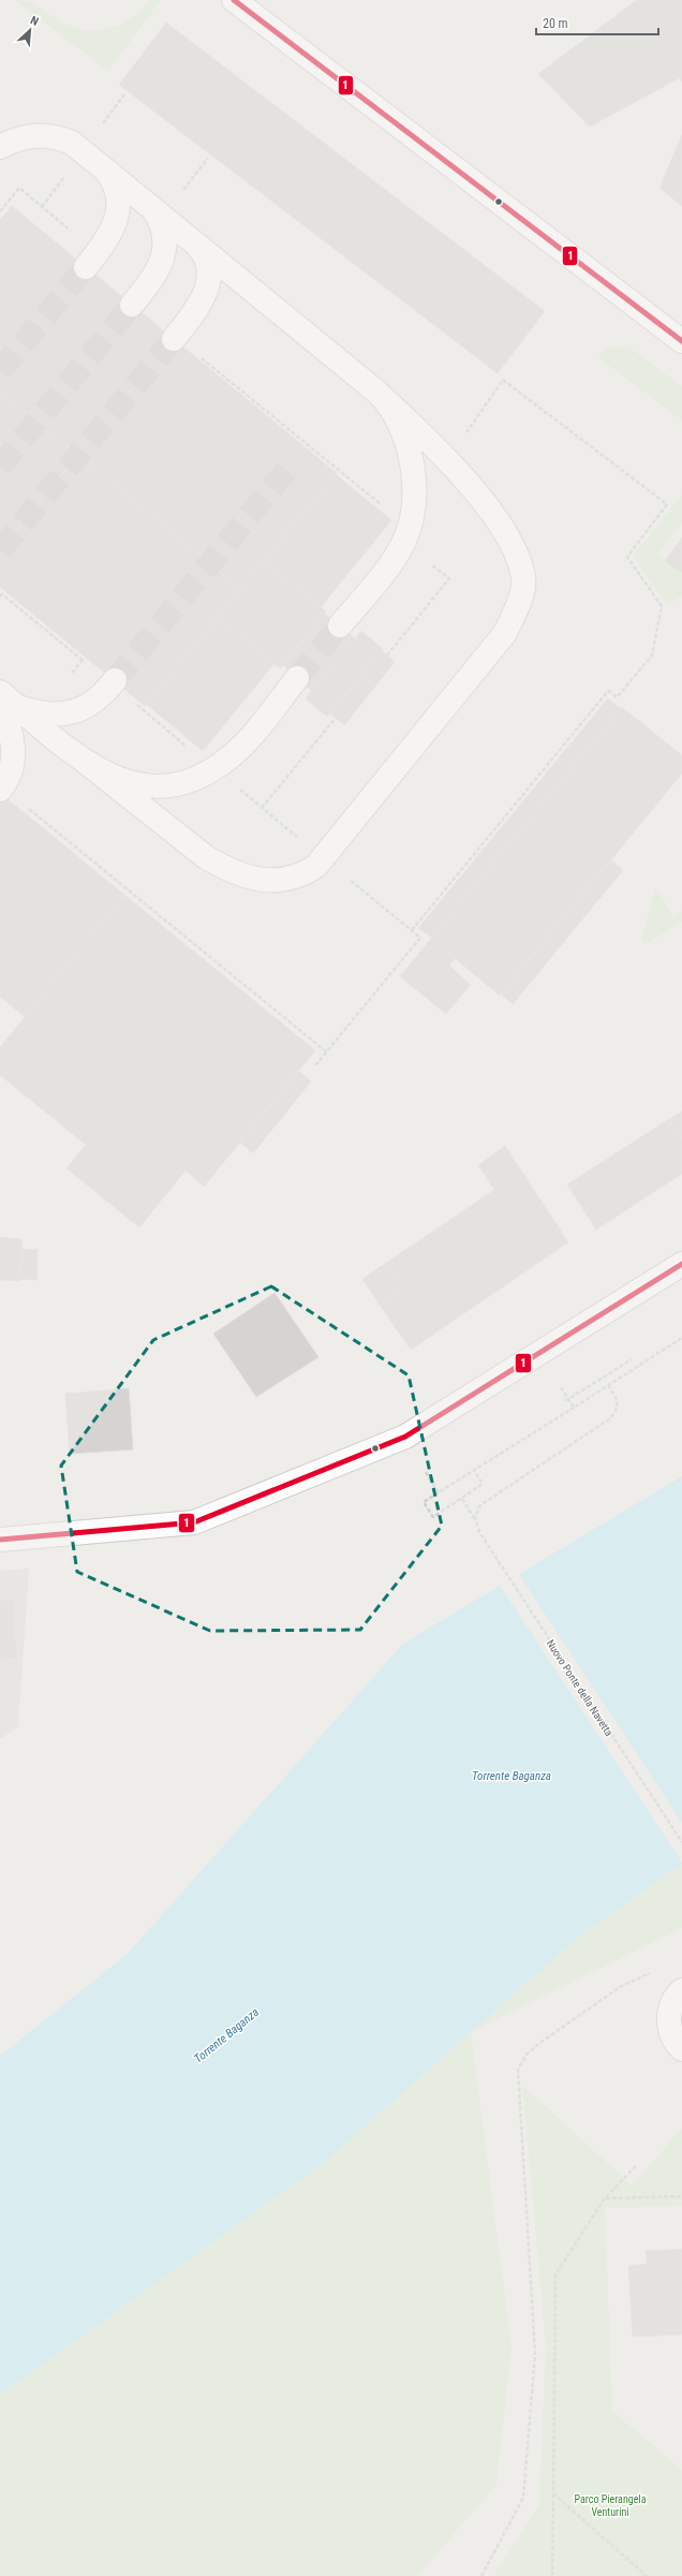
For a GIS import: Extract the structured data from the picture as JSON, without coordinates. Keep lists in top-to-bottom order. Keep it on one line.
{"streets":{"path":["Nuovo Ponte della Navetta"]},"water":["Torrente Baganza"],"parks":["Parco Pierangela Venturini"],"lines":["transit line 1"],"scale_bar":"20 m","north":"top right"}
